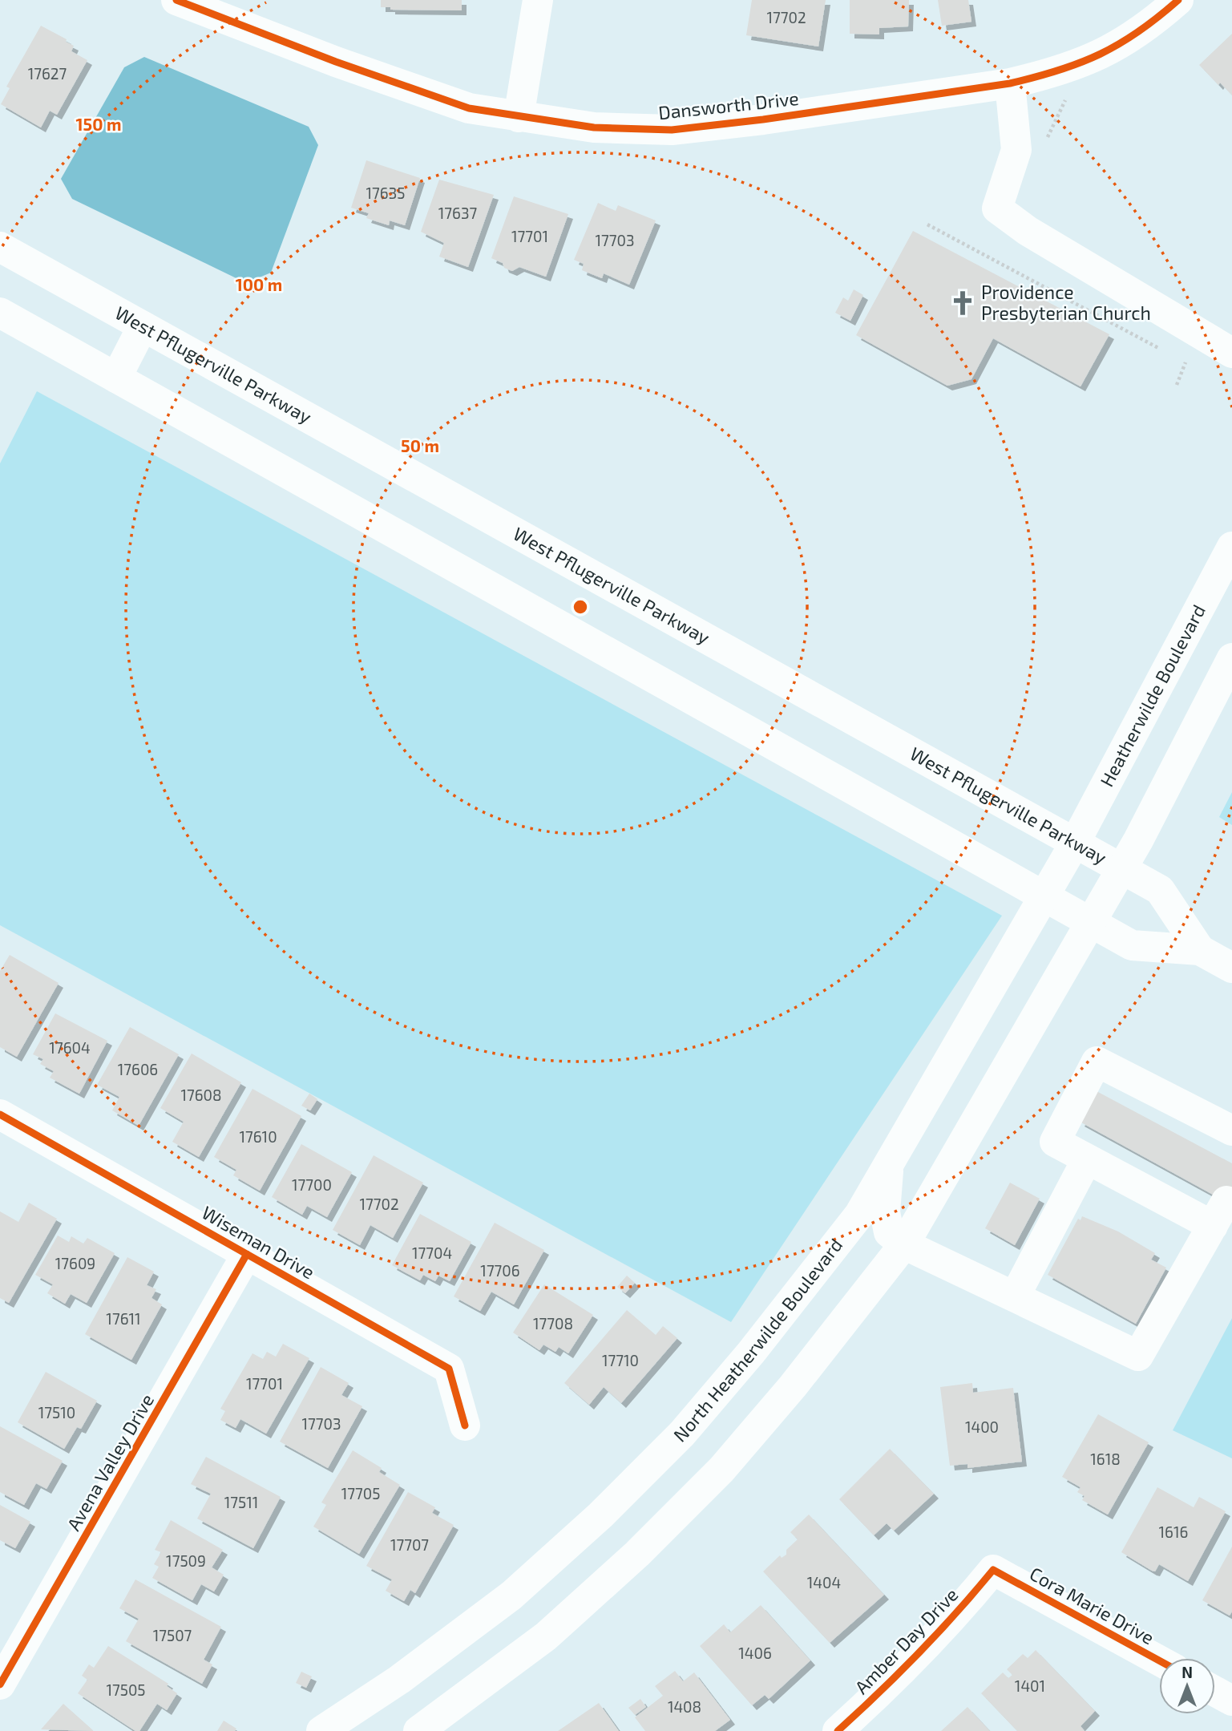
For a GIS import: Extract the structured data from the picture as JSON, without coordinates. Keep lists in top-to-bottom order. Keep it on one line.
{"streets":{"main road":["Dansworth Drive","West Pflugerville Parkway","Heatherwilde Boulevard","Wiseman Drive","North Heatherwilde Boulevard","Avena Valley Drive","Cora Marie Drive","Amber Day Drive"]},"crossings":[["West Pflugerville Parkway","Heatherwilde Boulevard"],["West Pflugerville Parkway","North Heatherwilde Boulevard"],["Heatherwilde Boulevard","North Heatherwilde Boulevard"],["Wiseman Drive","Avena Valley Drive"],["Cora Marie Drive","Amber Day Drive"]],"places":{"church":["Providence Presbyterian Church"]},"house_numbers":["17702","17627","17635","17637","17701","17703","17604","17606","17608","17610","17700","17702","17704","17609","17706","17611","17708","17710","17701","17510","17703","1400","1618","17705","17511","1616","17707","17509","1404","17507","1406","1401","17505","1408"],"north":"top","rings":["150 m","100 m","50 m"]}
